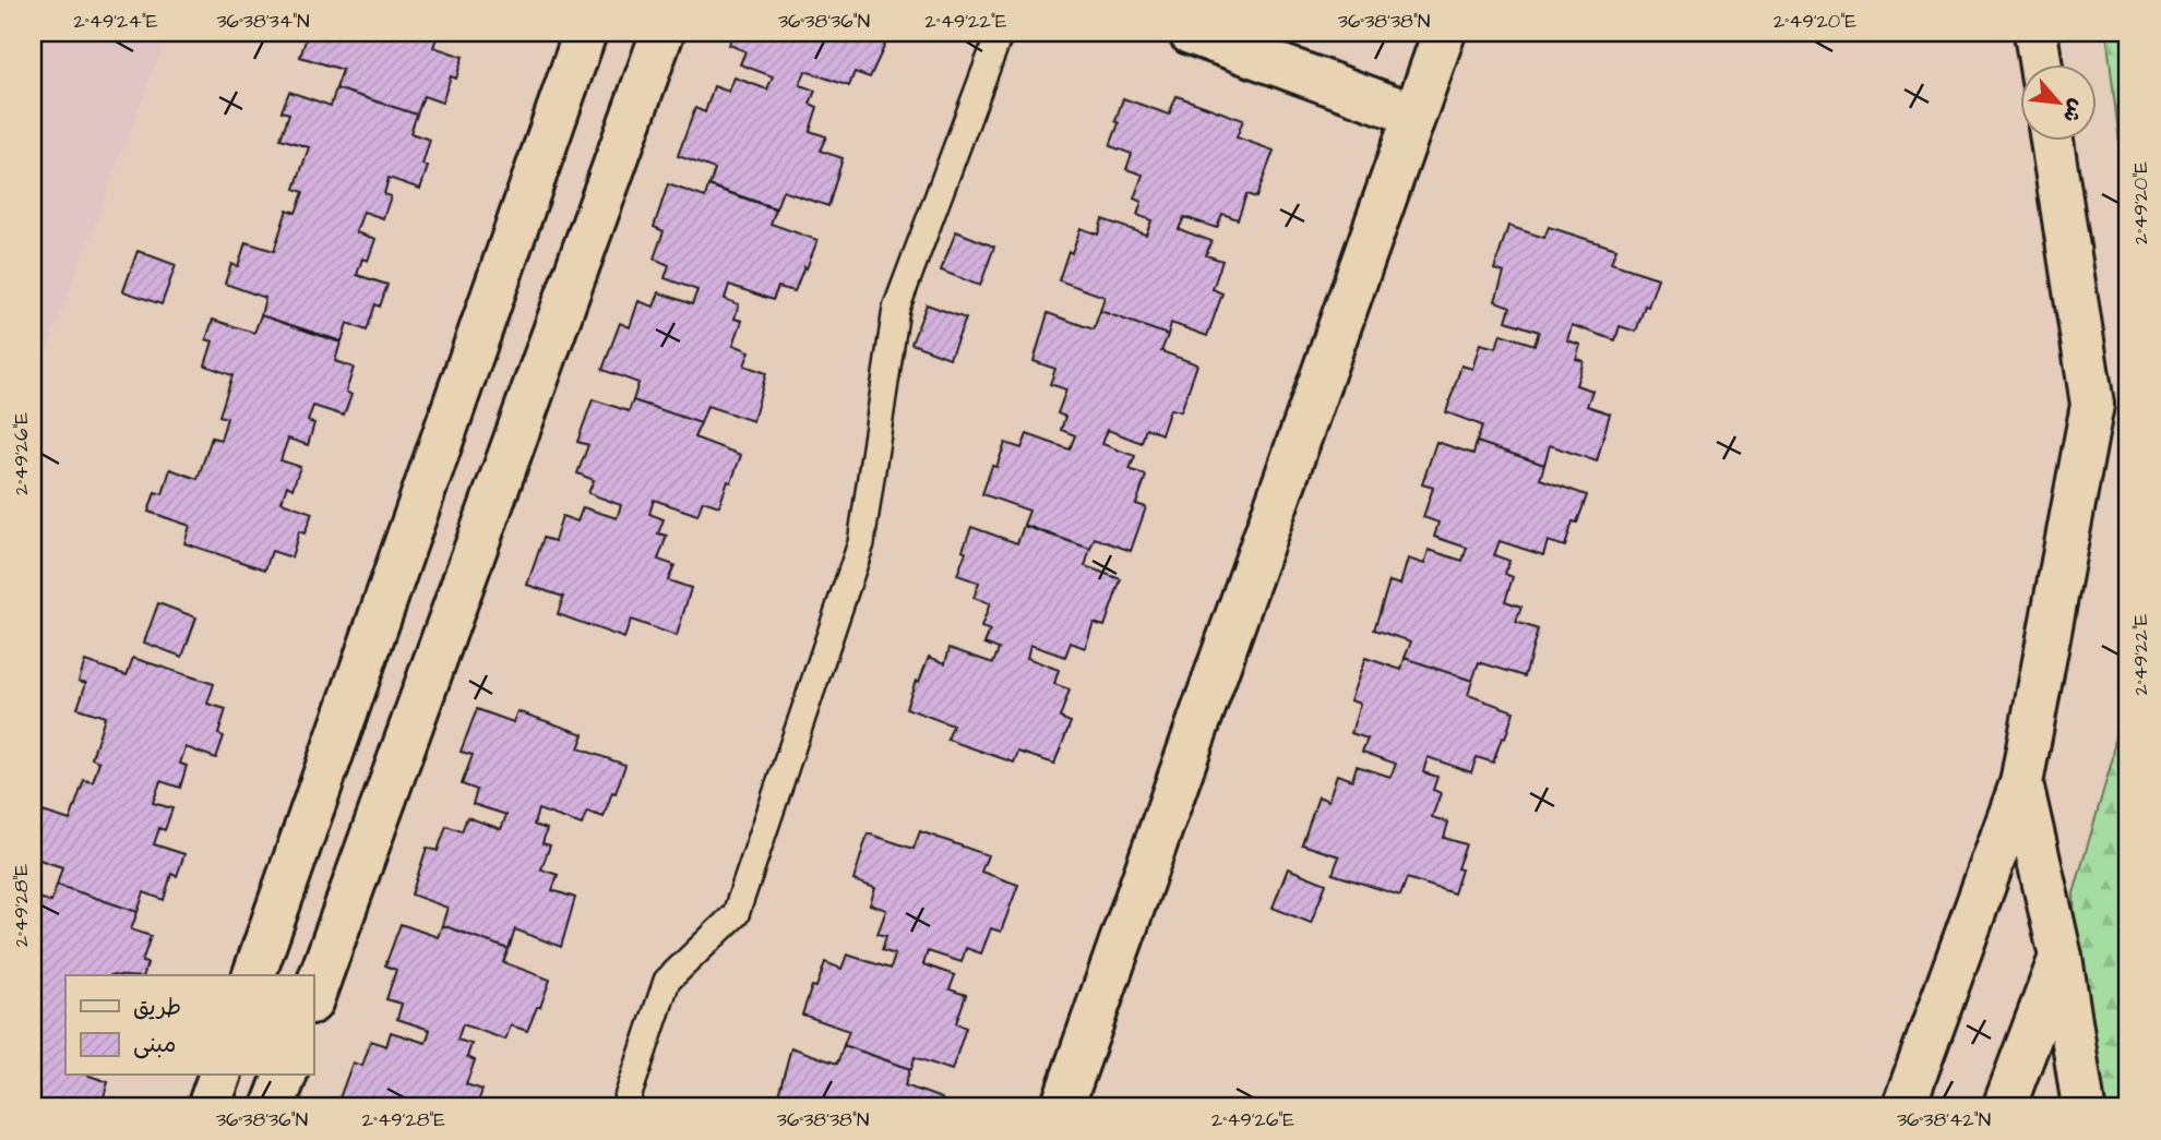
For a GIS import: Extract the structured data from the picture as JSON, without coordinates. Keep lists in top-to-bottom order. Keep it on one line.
{"legend":["طريق","مبنى"],"north":"bottom right","coordinates":["2°49'24\"E","36°38'34\"N","36°38'36\"N","2°49'22\"E","36°38'38\"N","2°49'20\"E","2°49'26\"E","2°49'28\"E","36°38'42\"N"]}
